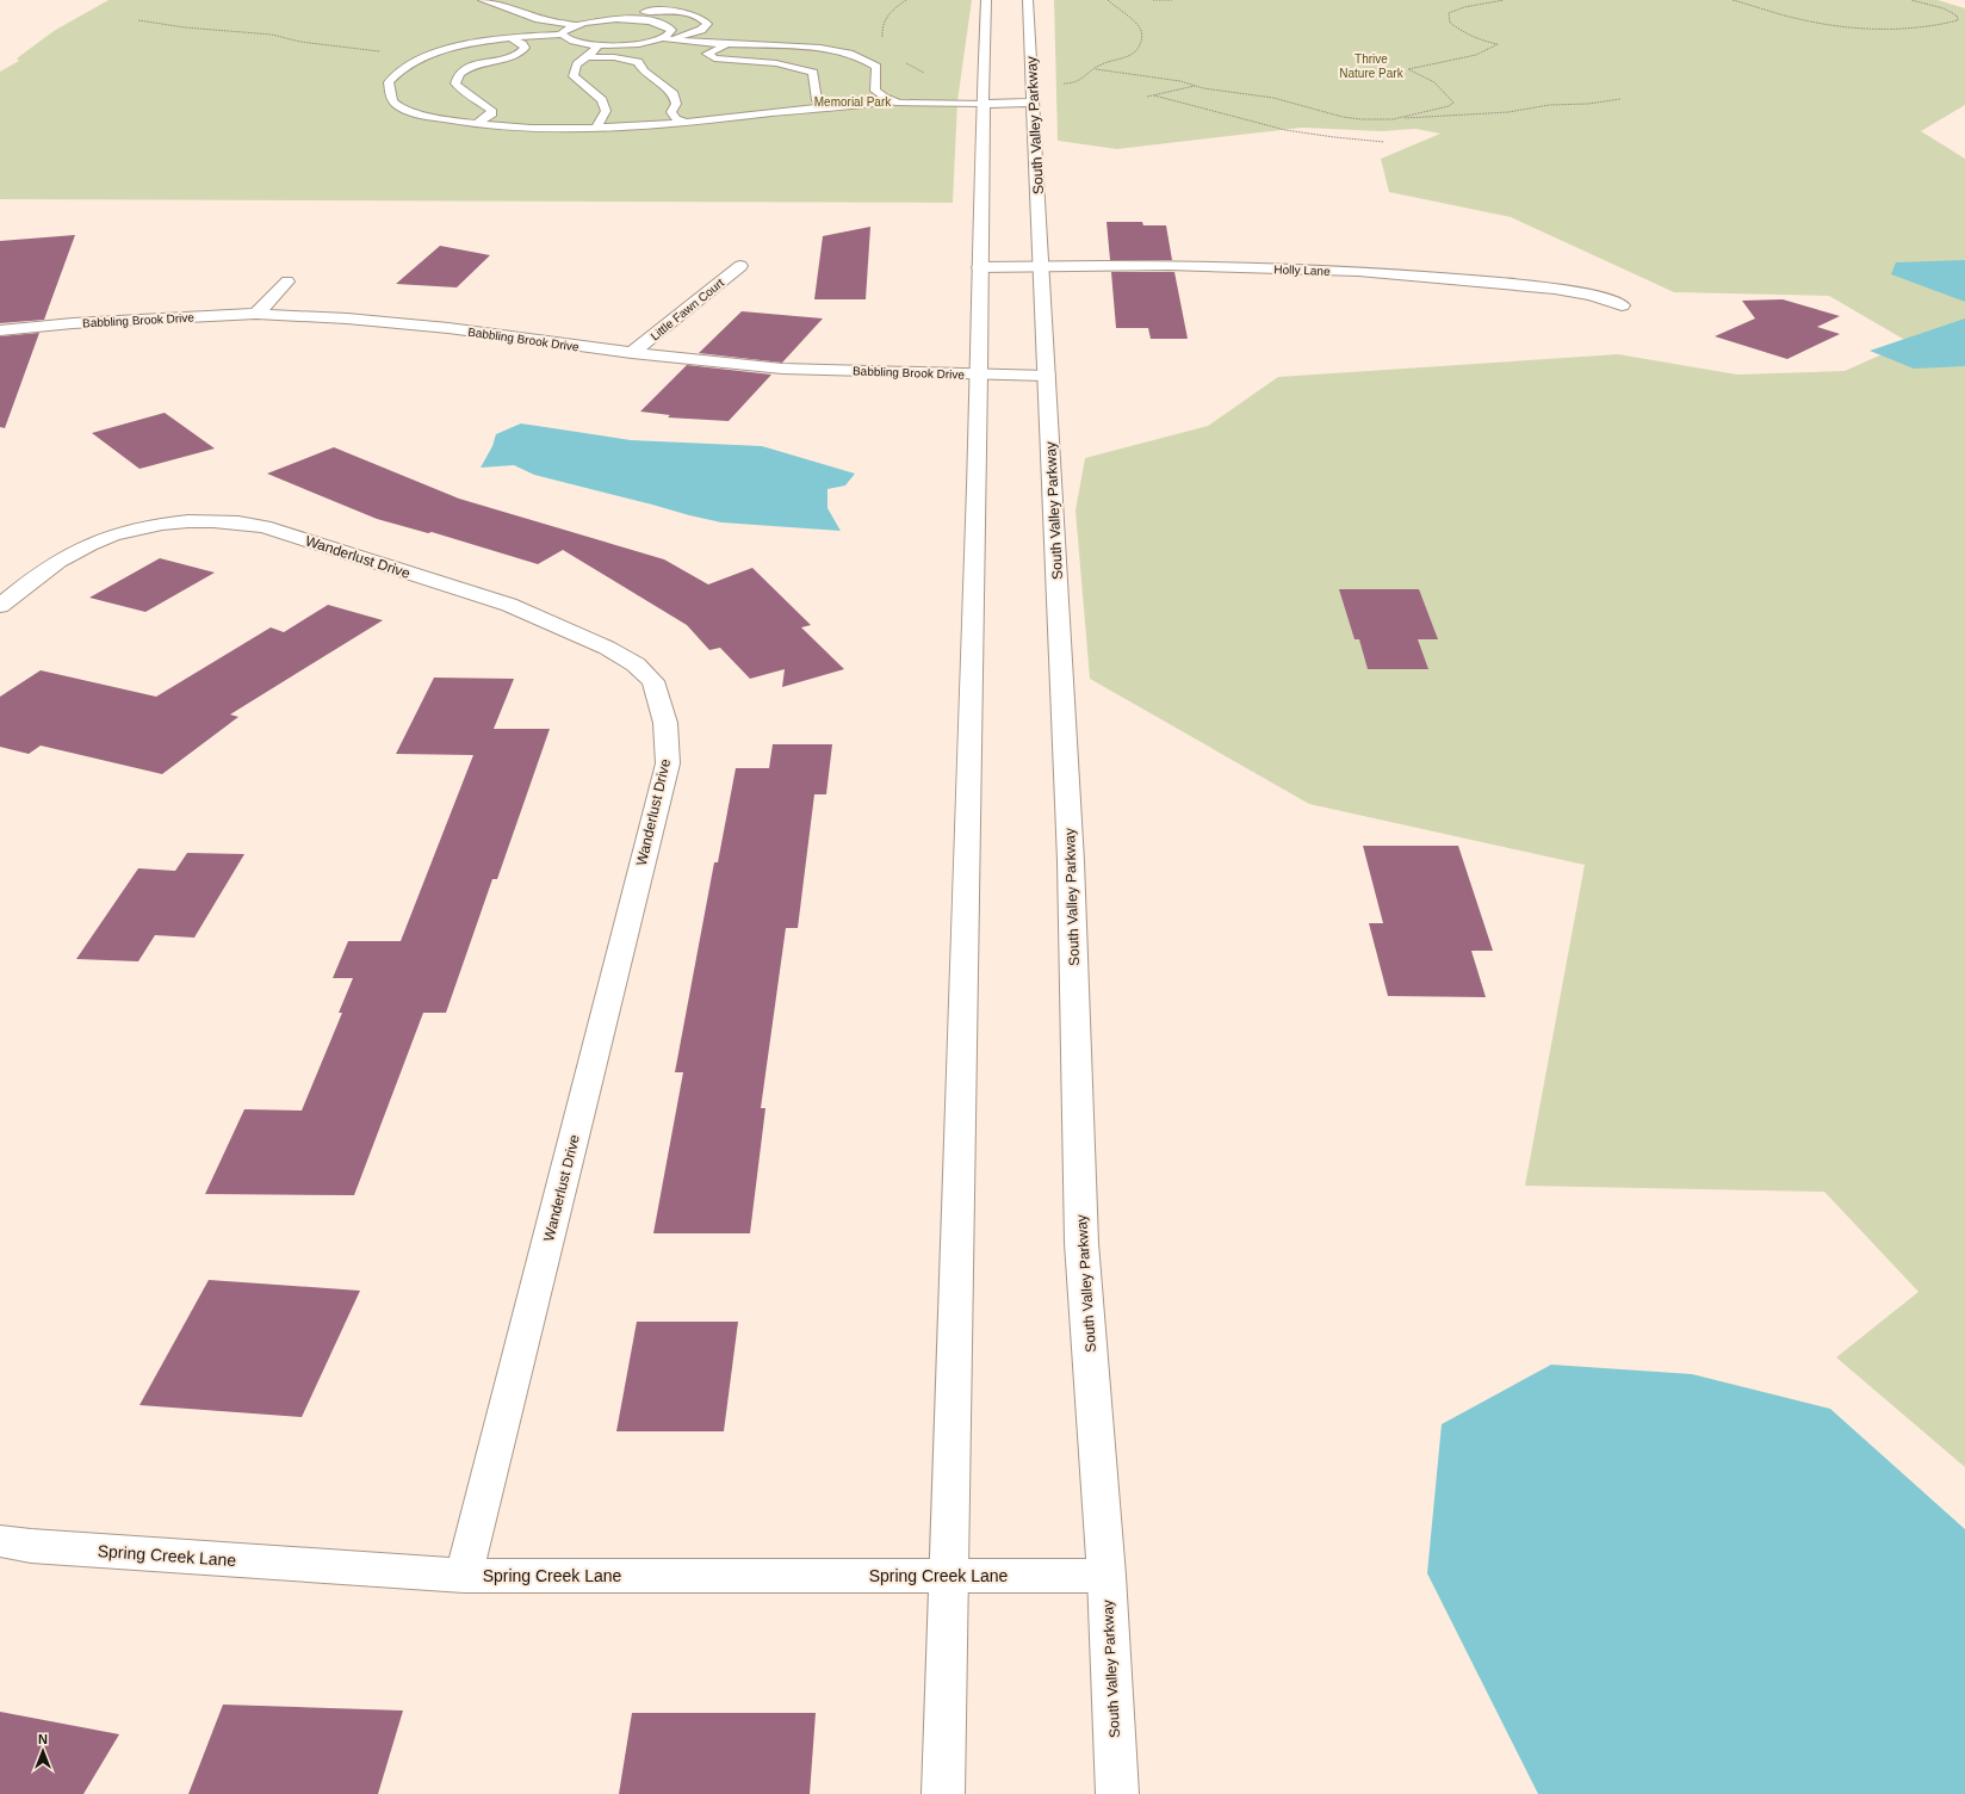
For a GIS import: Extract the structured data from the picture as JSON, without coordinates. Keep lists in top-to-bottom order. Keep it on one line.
{"streets":{"main road":["South Valley Parkway","Holly Lane","Little Fawn Court","Babbling Brook Drive","Wanderlust Drive","Spring Creek Lane"]},"crossings":[["South Valley Parkway","Holly Lane"],["South Valley Parkway","Babbling Brook Drive"],["South Valley Parkway","Spring Creek Lane"],["Little Fawn Court","Babbling Brook Drive"],["Wanderlust Drive","Spring Creek Lane"]],"parks":["Thrive Nature Park","Memorial Park"],"north":"top"}
